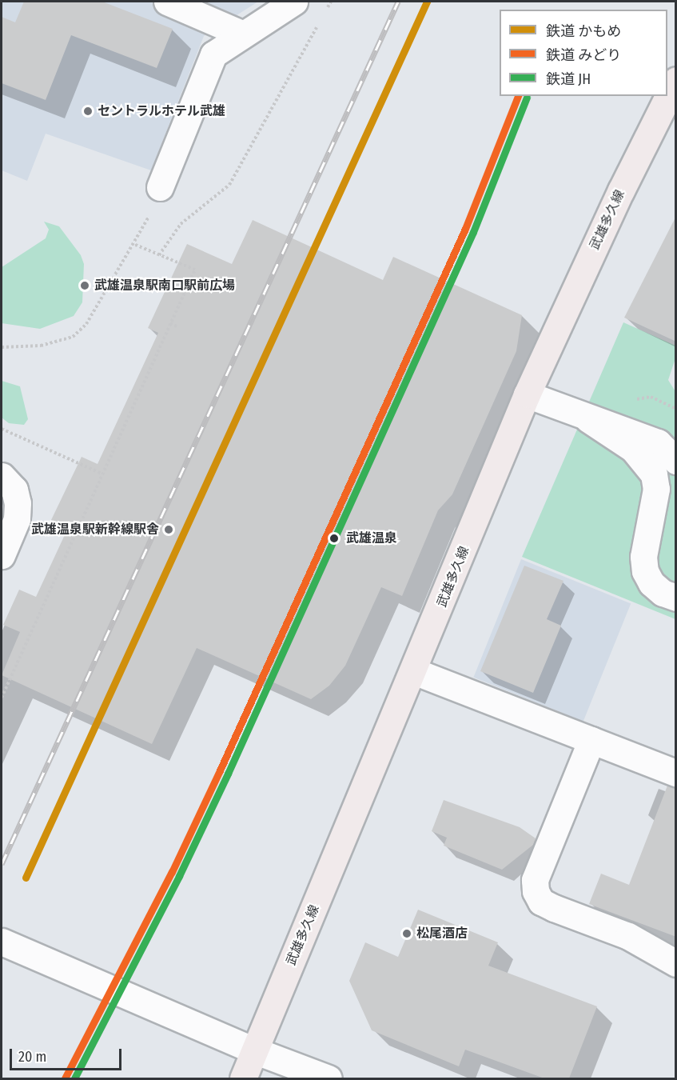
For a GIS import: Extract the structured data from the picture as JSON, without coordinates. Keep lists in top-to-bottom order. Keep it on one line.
{"streets":{"main road":["武雄多久線"]},"places":["セントラルホテル武雄","武雄温泉駅南口駅前広場","武雄温泉駅新幹線駅舎","武雄温泉","松尾酒店"],"lines":["rail line かもめ","rail line みどり","rail line JH"],"legend":["鉄道 かもめ","鉄道 みどり","鉄道 JH"],"scale_bar":"20 m"}
